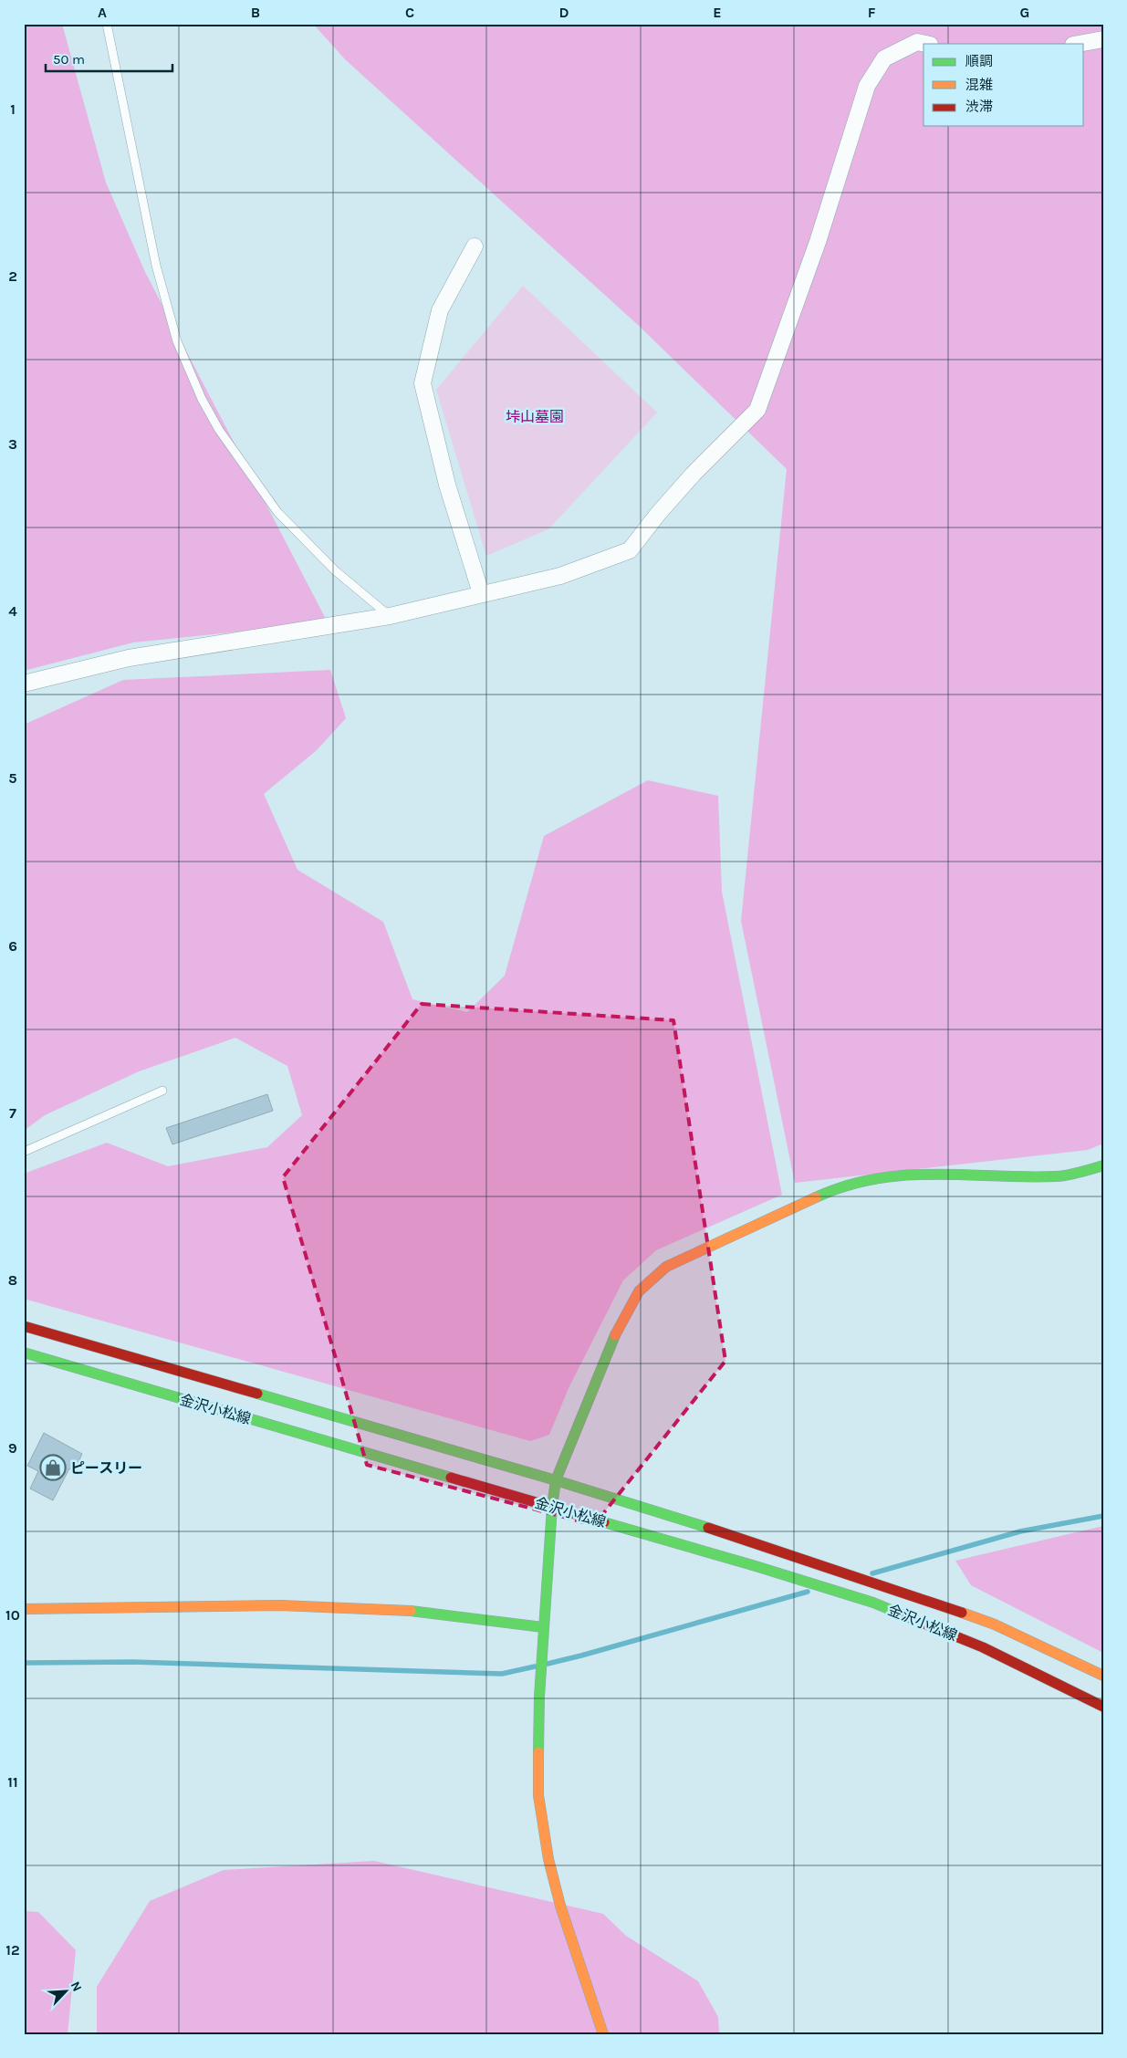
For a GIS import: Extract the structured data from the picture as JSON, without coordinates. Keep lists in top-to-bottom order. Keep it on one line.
{"streets":{"main road":["金沢小松線"]},"parks":["垰山墓園"],"places":{"shop":["ピースリー"]},"legend":["順調","混雑","渋滞"],"scale_bar":"50 m","north":"top right","grid":{"columns":["A","B","C","D","E","F","G"],"rows":["1","2","3","4","5","6","7","8","9","10","11","12"]}}
